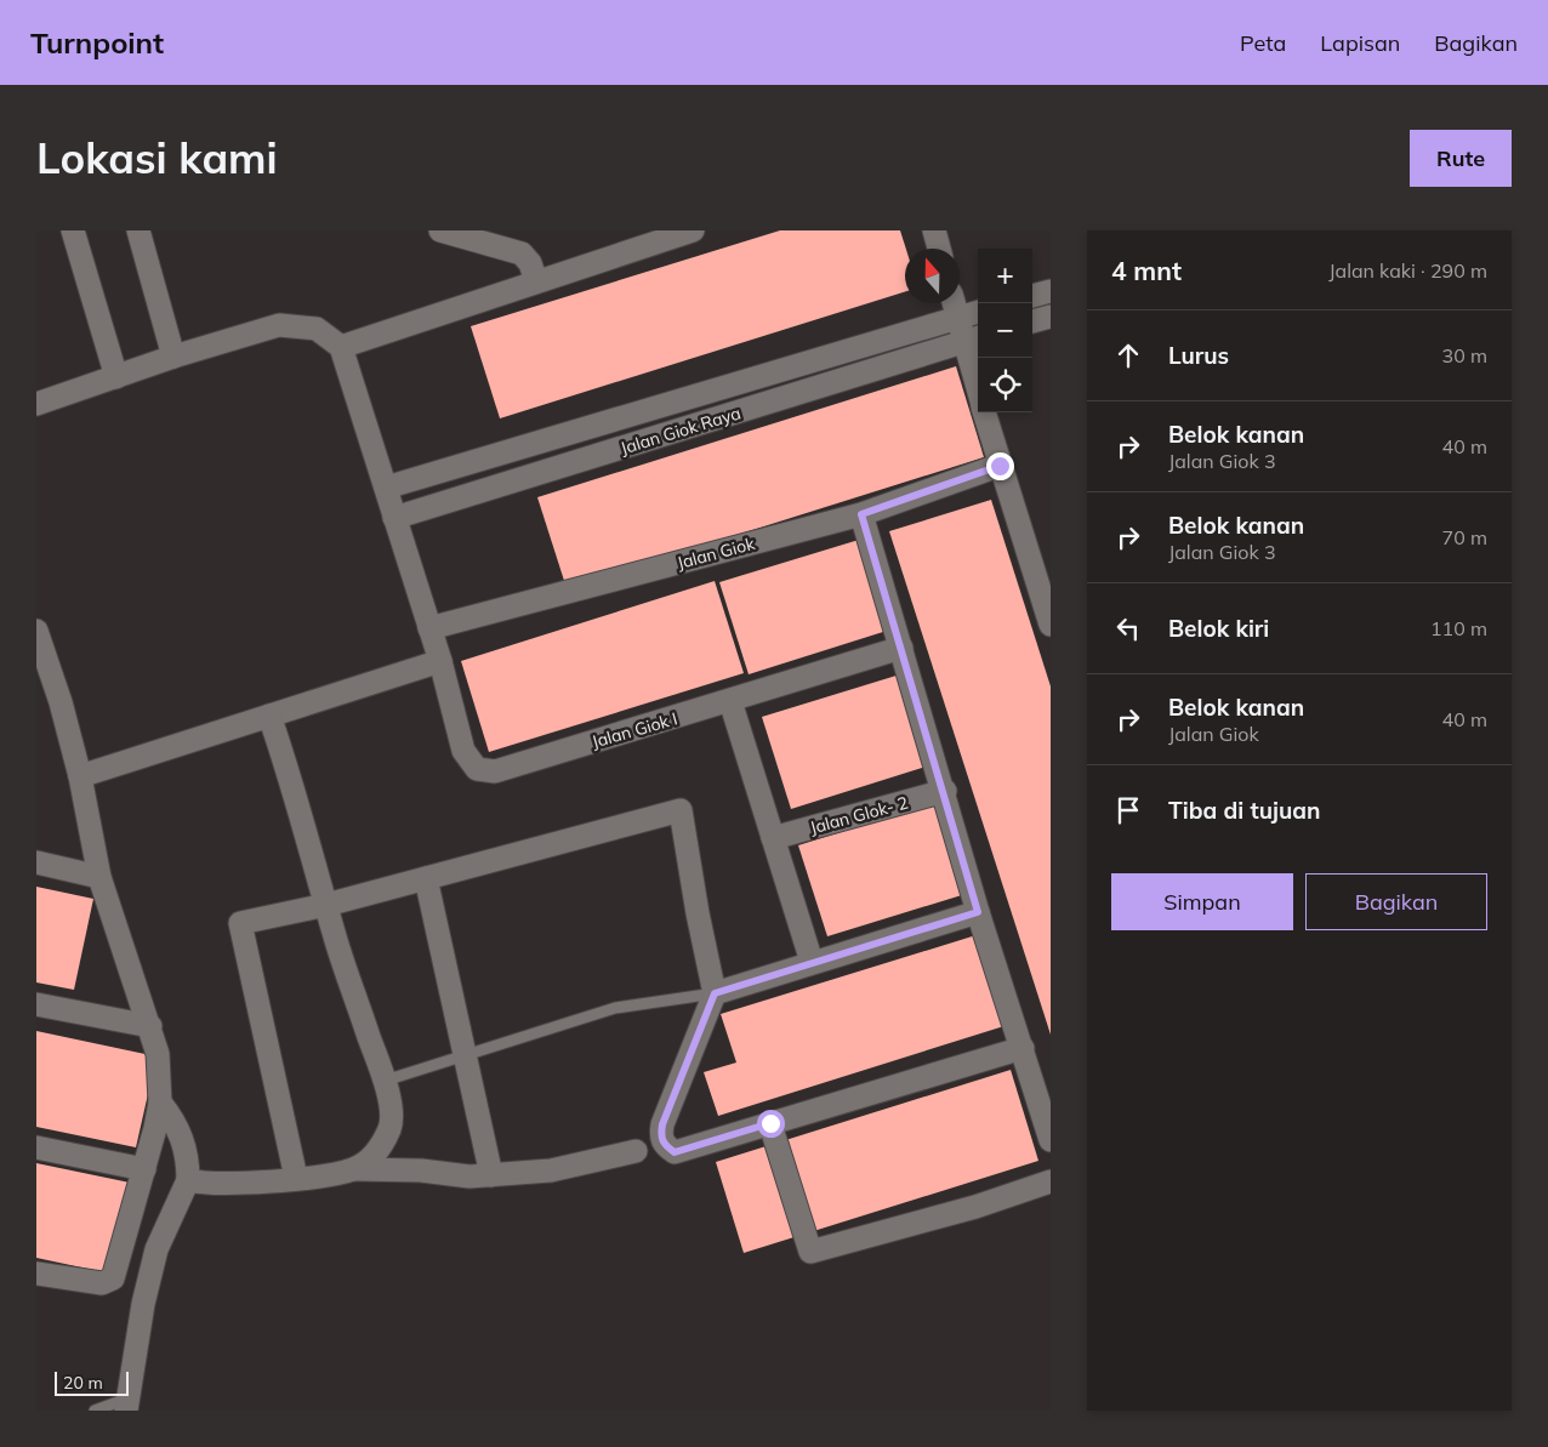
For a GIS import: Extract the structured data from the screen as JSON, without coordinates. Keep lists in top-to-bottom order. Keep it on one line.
{"streets":{"street":["Jalan Giok Raya","Jalan Giok","Jalan Giok I","Jalan Glok- 2"]},"scale_bar":"20 m","north":"top","page":{"header":"Turnpoint","nav":["Peta","Lapisan","Bagikan"],"buttons":["Rute",["Simpan","Bagikan"]],"title":"Lokasi kami","heading":["4 mnt","Jalan kaki · 290 m"],"map_buttons":["+","−"],"list":[["Lurus","30 m"],["Belok kanan","Jalan Giok 3","40 m"],["Belok kanan","Jalan Giok 3","70 m"],["Belok kiri","110 m"],["Belok kanan","Jalan Giok","40 m"],"Tiba di tujuan"],"scale":"20 m"}}
